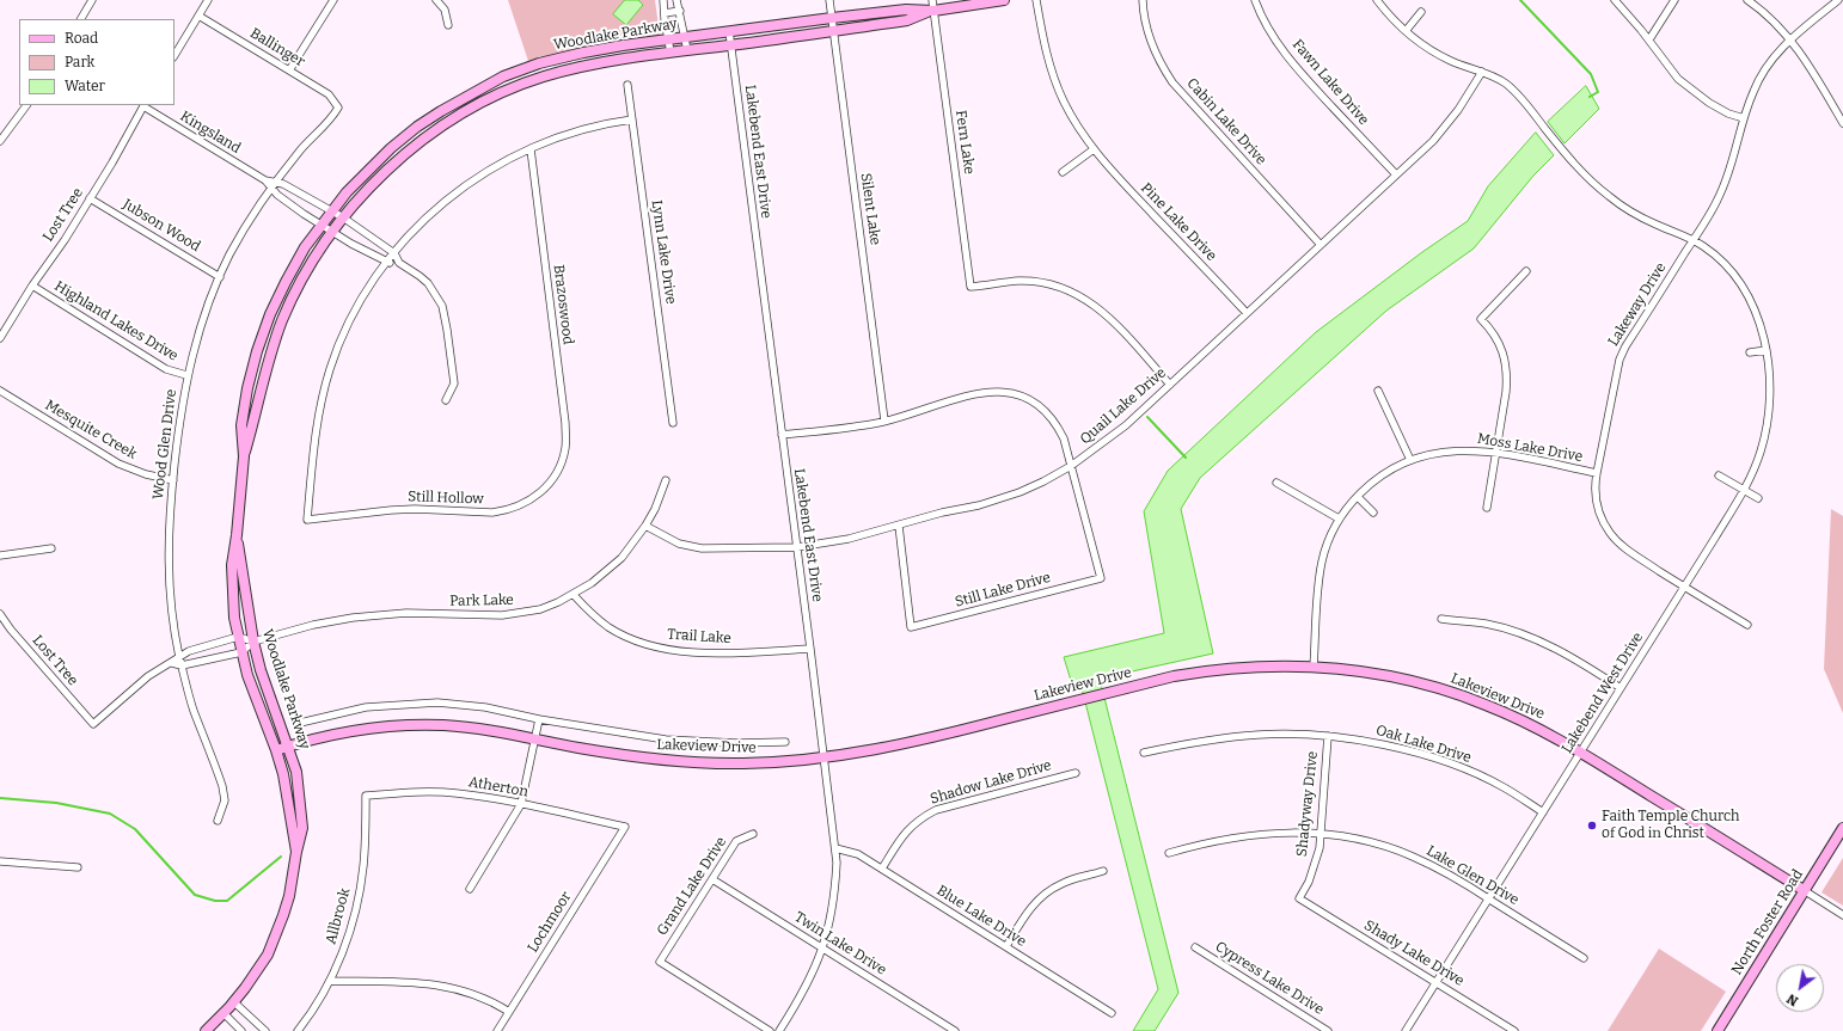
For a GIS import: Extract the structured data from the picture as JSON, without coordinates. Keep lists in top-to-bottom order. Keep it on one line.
{"streets":{"street":["Woodlake Parkway","Ballinger","Fawn Lake Drive","Cabin Lake Drive","Kingsland","Fern Lake","Lakebend East Drive","Silent Lake","Lost Tree","Pine Lake Drive","Jubson Wood","Lynn Lake Drive","Brazoswood","Lakeway Drive","Highland Lakes Drive","Quail Lake Drive","Mesquite Creek","Wood Glen Drive","Moss Lake Drive","Still Hollow","Still Lake Drive","Park Lake","Trail Lake","Lakeview Drive","Lakebend West Drive","Oak Lake Drive","Shadow Lake Drive","Atherton","Shadyway Drive","Lake Glen Drive","Grand Lake Drive","Allbrook","Blue Lake Drive","Lochmoor","North Foster Road","Twin Lake Drive","Shady Lake Drive","Cypress Lake Drive"]},"crossings":[["Woodlake Parkway","Kingsland"],["Woodlake Parkway","Fern Lake"],["Woodlake Parkway","Lakebend East Drive"],["Woodlake Parkway","Silent Lake"],["Woodlake Parkway","Park Lake"],["Woodlake Parkway","Lakeview Drive"],["Ballinger","Wood Glen Drive"],["Fawn Lake Drive","Quail Lake Drive"],["Cabin Lake Drive","Quail Lake Drive"],["Kingsland","Lost Tree"],["Kingsland","Wood Glen Drive"],["Kingsland","Still Hollow"],["Fern Lake","Quail Lake Drive"],["Lakebend East Drive","Quail Lake Drive"],["Lakebend East Drive","Trail Lake"],["Lakebend East Drive","Lakeview Drive"],["Lakebend East Drive","Blue Lake Drive"],["Lakebend East Drive","Twin Lake Drive"],["Lost Tree","Jubson Wood"],["Lost Tree","Highland Lakes Drive"],["Pine Lake Drive","Quail Lake Drive"],["Jubson Wood","Wood Glen Drive"],["Brazoswood","Still Hollow"],["Lakeway Drive","Moss Lake Drive"],["Lakeway Drive","Lakebend West Drive"],["Highland Lakes Drive","Wood Glen Drive"],["Quail Lake Drive","Still Lake Drive"],["Quail Lake Drive","Park Lake"],["Quail Lake Drive","Lakebend West Drive"],["Mesquite Creek","Wood Glen Drive"],["Moss Lake Drive","Lakeview Drive"],["Park Lake","Trail Lake"],["Lakeview Drive","Lakebend West Drive"],["Lakeview Drive","North Foster Road"],["Lakebend West Drive","Oak Lake Drive"],["Lakebend West Drive","Lake Glen Drive"],["Lakebend West Drive","Shady Lake Drive"],["Oak Lake Drive","Shadyway Drive"],["Shadow Lake Drive","Blue Lake Drive"],["Atherton","Allbrook"],["Atherton","Lochmoor"],["Shadyway Drive","Lake Glen Drive"],["Shadyway Drive","Shady Lake Drive"],["Grand Lake Drive","Twin Lake Drive"]],"places":["Faith Temple Church of God in Christ"],"legend":["Road","Park","Water"],"north":"bottom left"}
